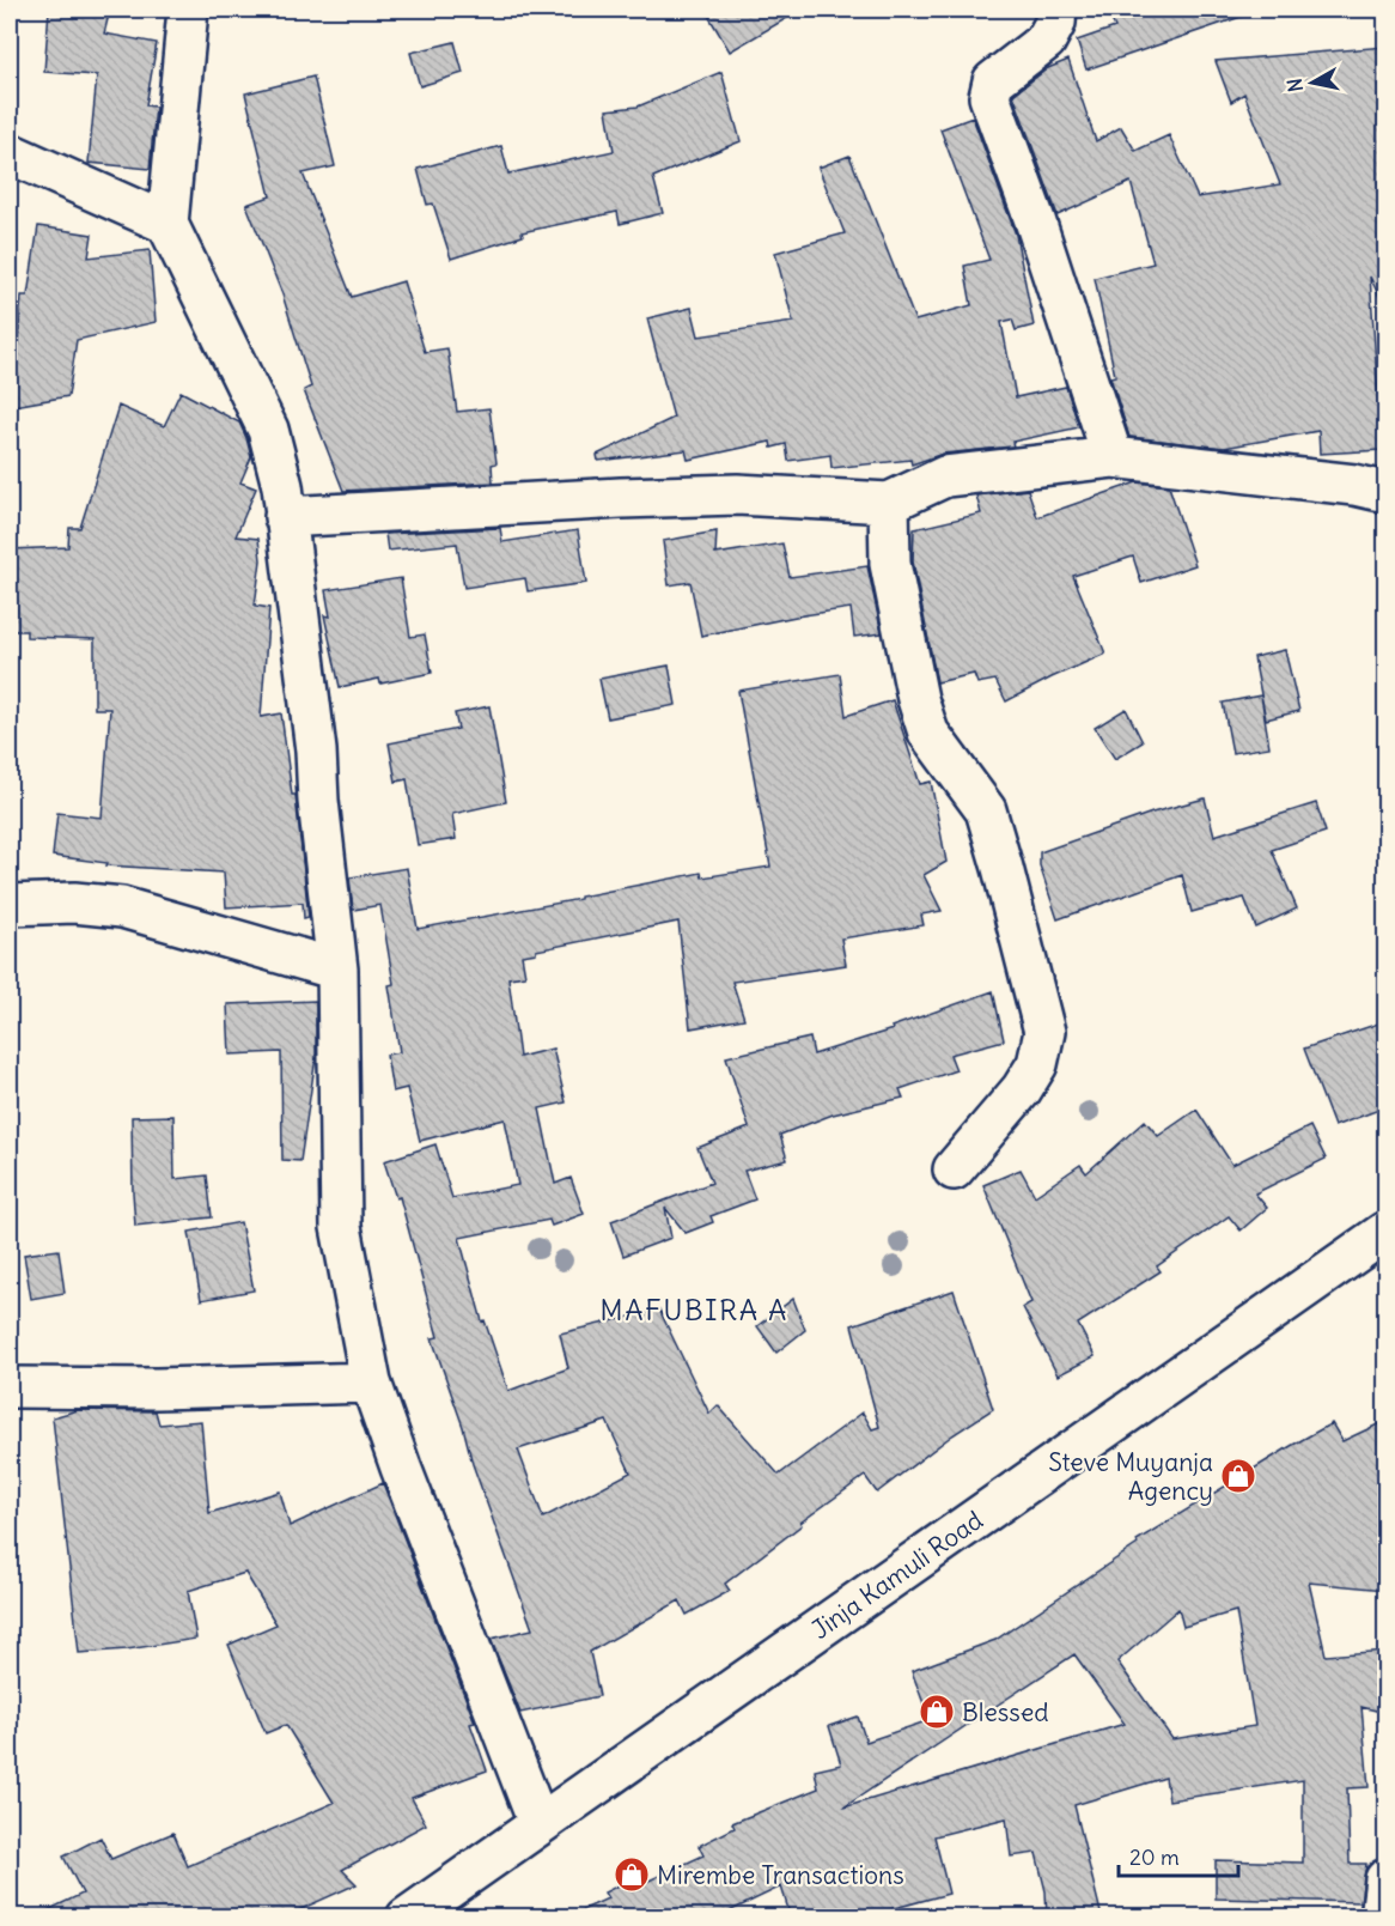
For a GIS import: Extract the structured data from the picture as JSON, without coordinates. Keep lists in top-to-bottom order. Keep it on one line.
{"streets":{"street":["Jinja Kamuli Road"]},"districts":["MAFUBIRA A"],"places":{"shop":["Steve Muyanja Agency","Blessed","Mirembe Transactions"]},"scale_bar":"20 m","north":"left"}
